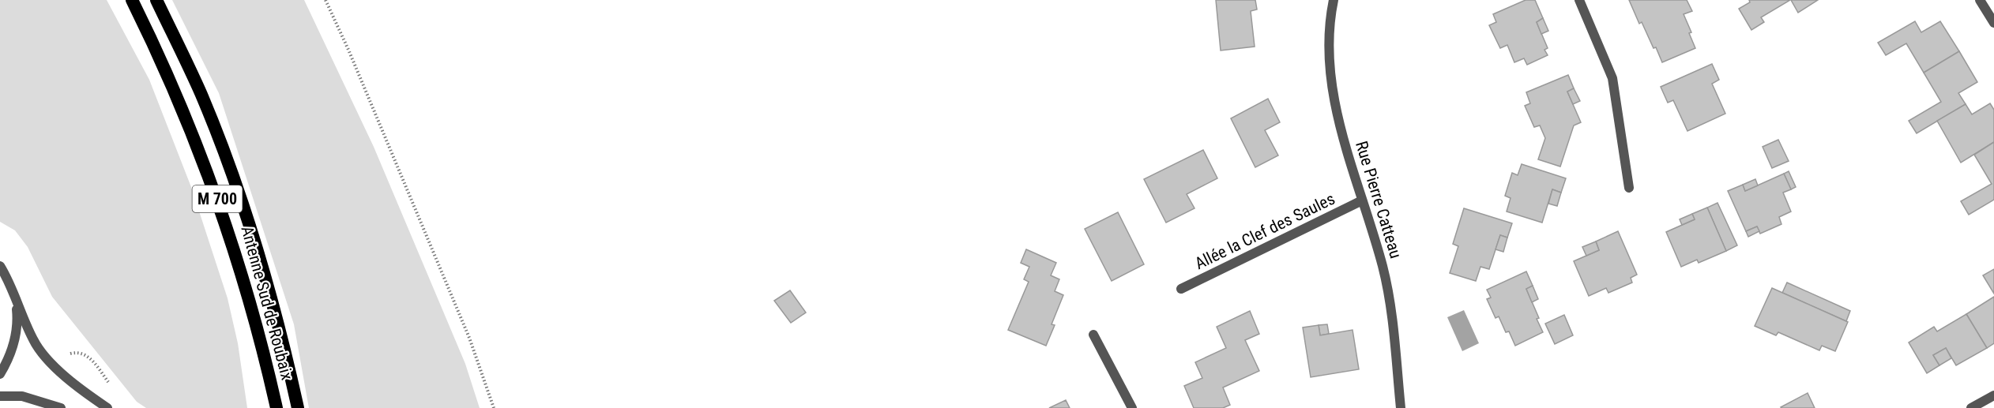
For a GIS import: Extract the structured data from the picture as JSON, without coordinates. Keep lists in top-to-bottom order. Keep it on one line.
{"streets":{"highway":["M 700","Antenne Sud de Roubaix"],"street":["Rue Pierre Catteau","Allée la Clef des Saules"]},"crossings":[["Rue Pierre Catteau","Allée la Clef des Saules"]]}
